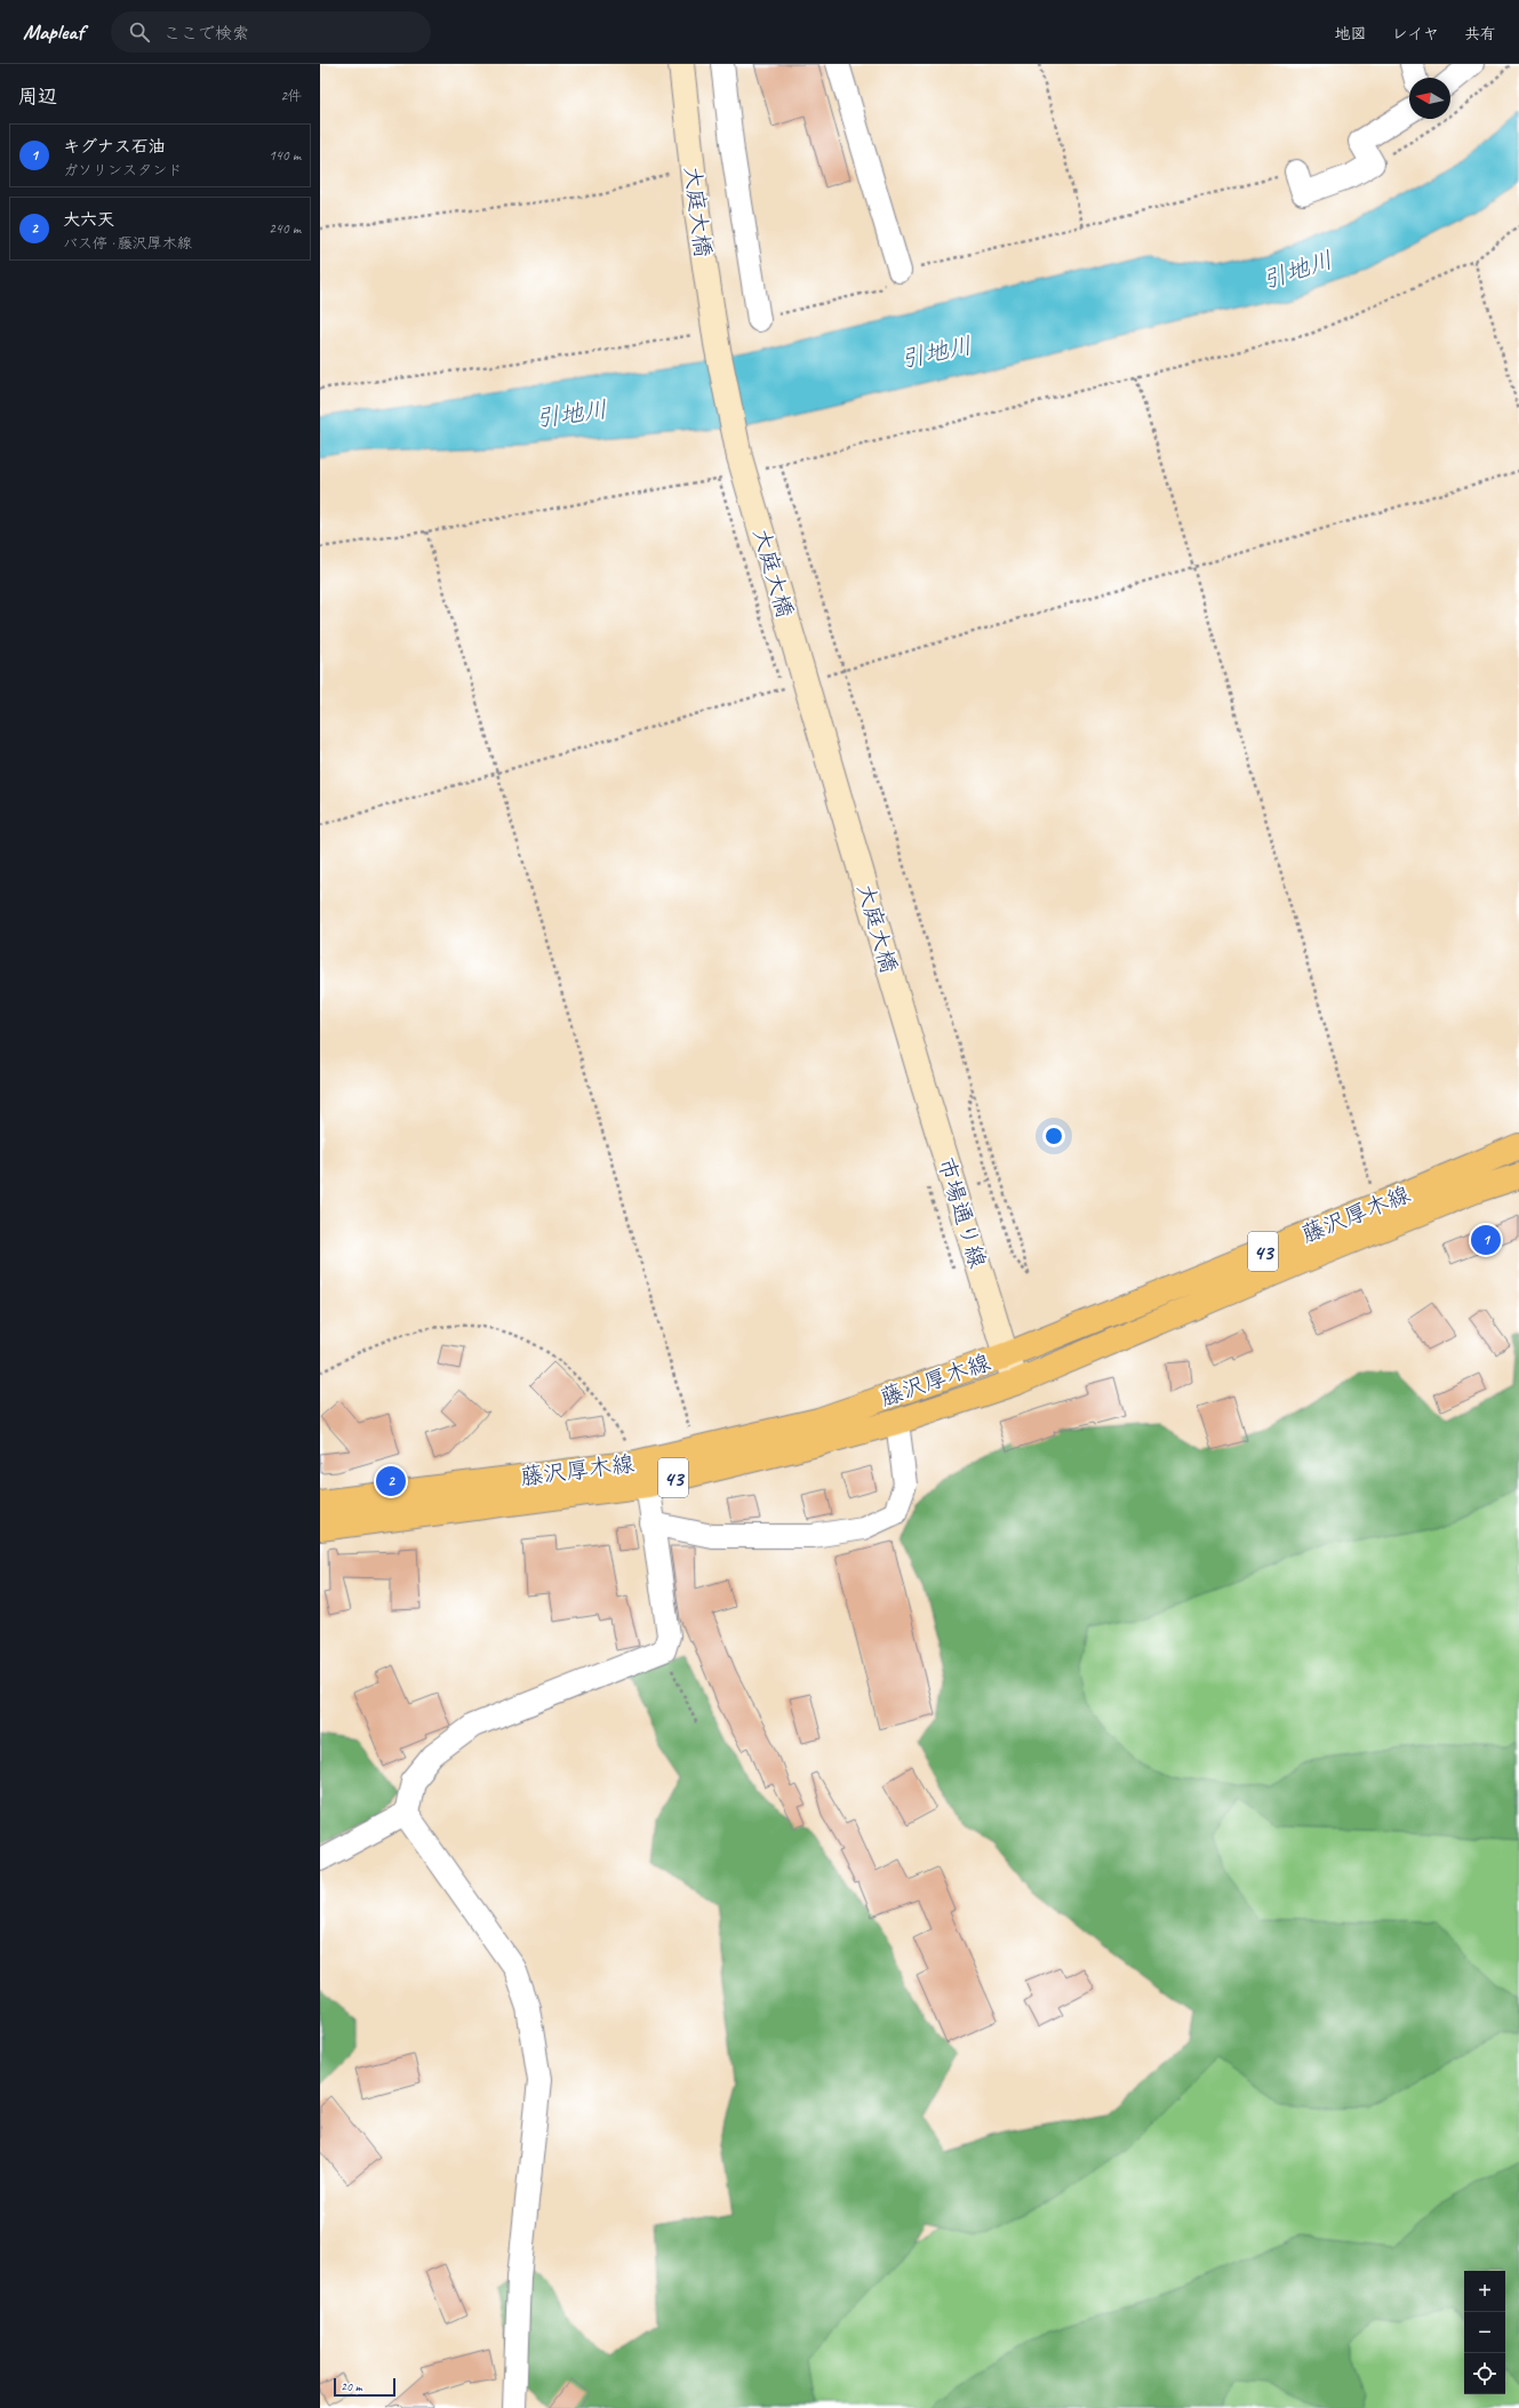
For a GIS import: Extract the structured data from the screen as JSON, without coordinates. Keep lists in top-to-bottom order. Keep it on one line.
{"streets":{"main road":["藤沢厚木線","43"],"street":["大庭大橋","市場通り線"]},"crossings":[["大庭大橋","市場通り線"],["市場通り線","藤沢厚木線"]],"water":["引地川"],"scale_bar":"20 m","north":"left","page":{"header":"Mapleaf","search":"ここで検索","nav":["地図","レイヤ","共有"],"heading":["周辺","2件"],"list":[{"mark":"1","name":"キグナス石油","note":"ガソリンスタンド","value":"140 m"},{"mark":"2","name":"大六天","note":"バス停 · 藤沢厚木線","value":"240 m"}],"pins":["1","2"],"map_buttons":["+","−"],"scale":"20 m"}}
